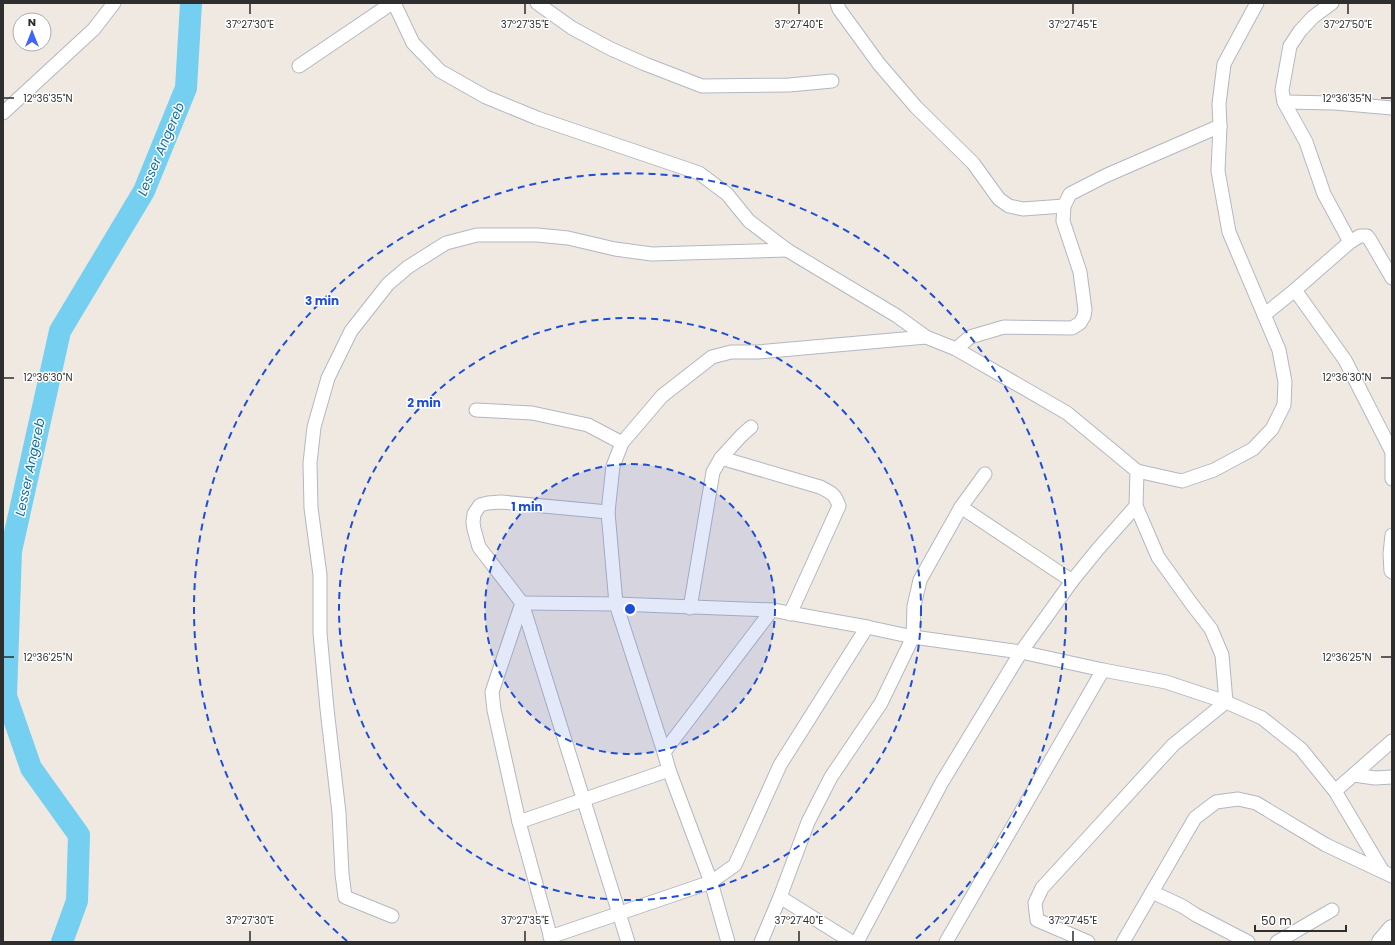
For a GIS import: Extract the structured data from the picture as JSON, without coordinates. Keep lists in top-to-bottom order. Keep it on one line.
{"water":["Lesser Angereb"],"scale_bar":"50 m","north":"top","coordinates":["37°27'30\"E","37°27'35\"E","37°27'40\"E","37°27'45\"E","37°27'50\"E","12°36'35\"N","12°36'30\"N","12°36'25\"N"],"rings":["3 min","2 min","1 min"]}
